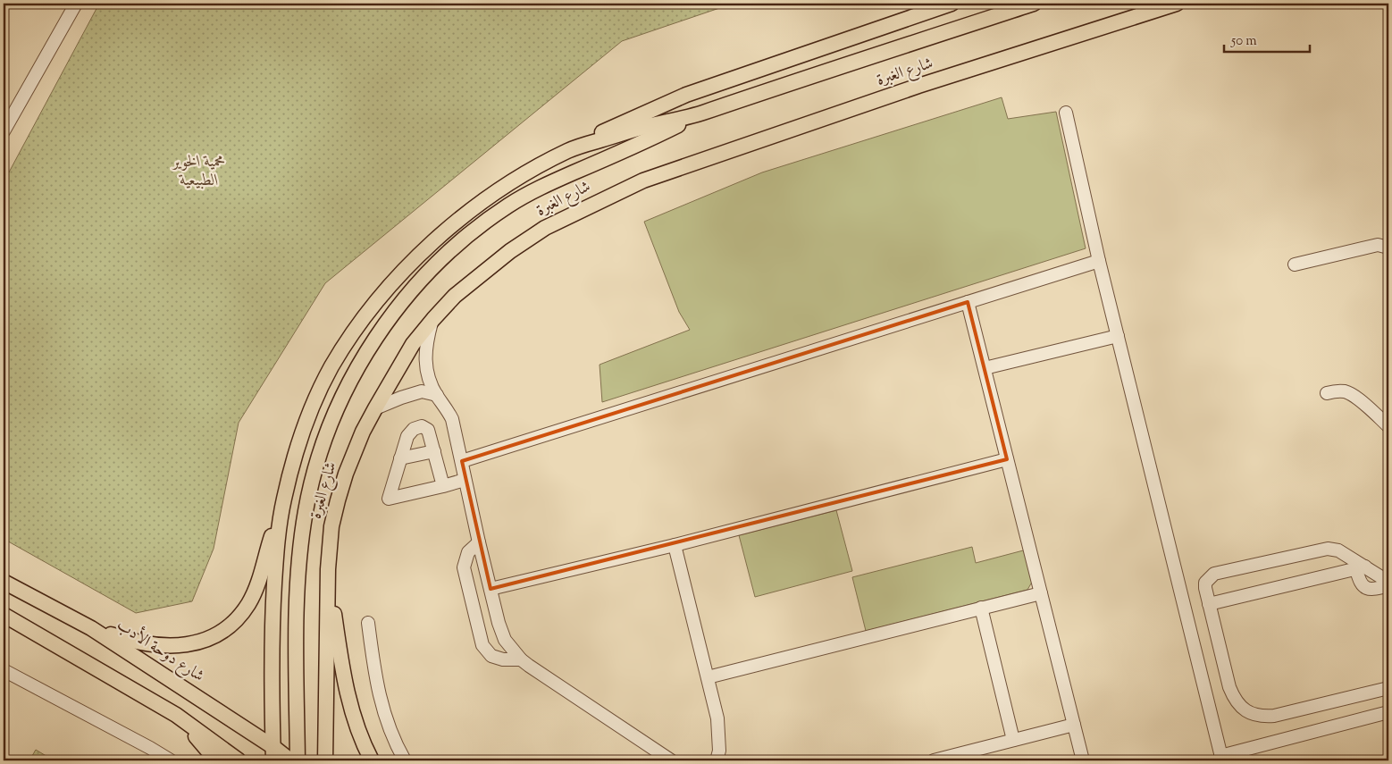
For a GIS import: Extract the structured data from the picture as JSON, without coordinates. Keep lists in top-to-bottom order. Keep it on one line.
{"streets":{"main road":["شارع الغبرة","شارع دوحة الأدب"]},"crossings":[["شارع الغبرة","شارع دوحة الأدب"]],"parks":["محمية الخوير الطبيعية"],"scale_bar":"50 m"}
